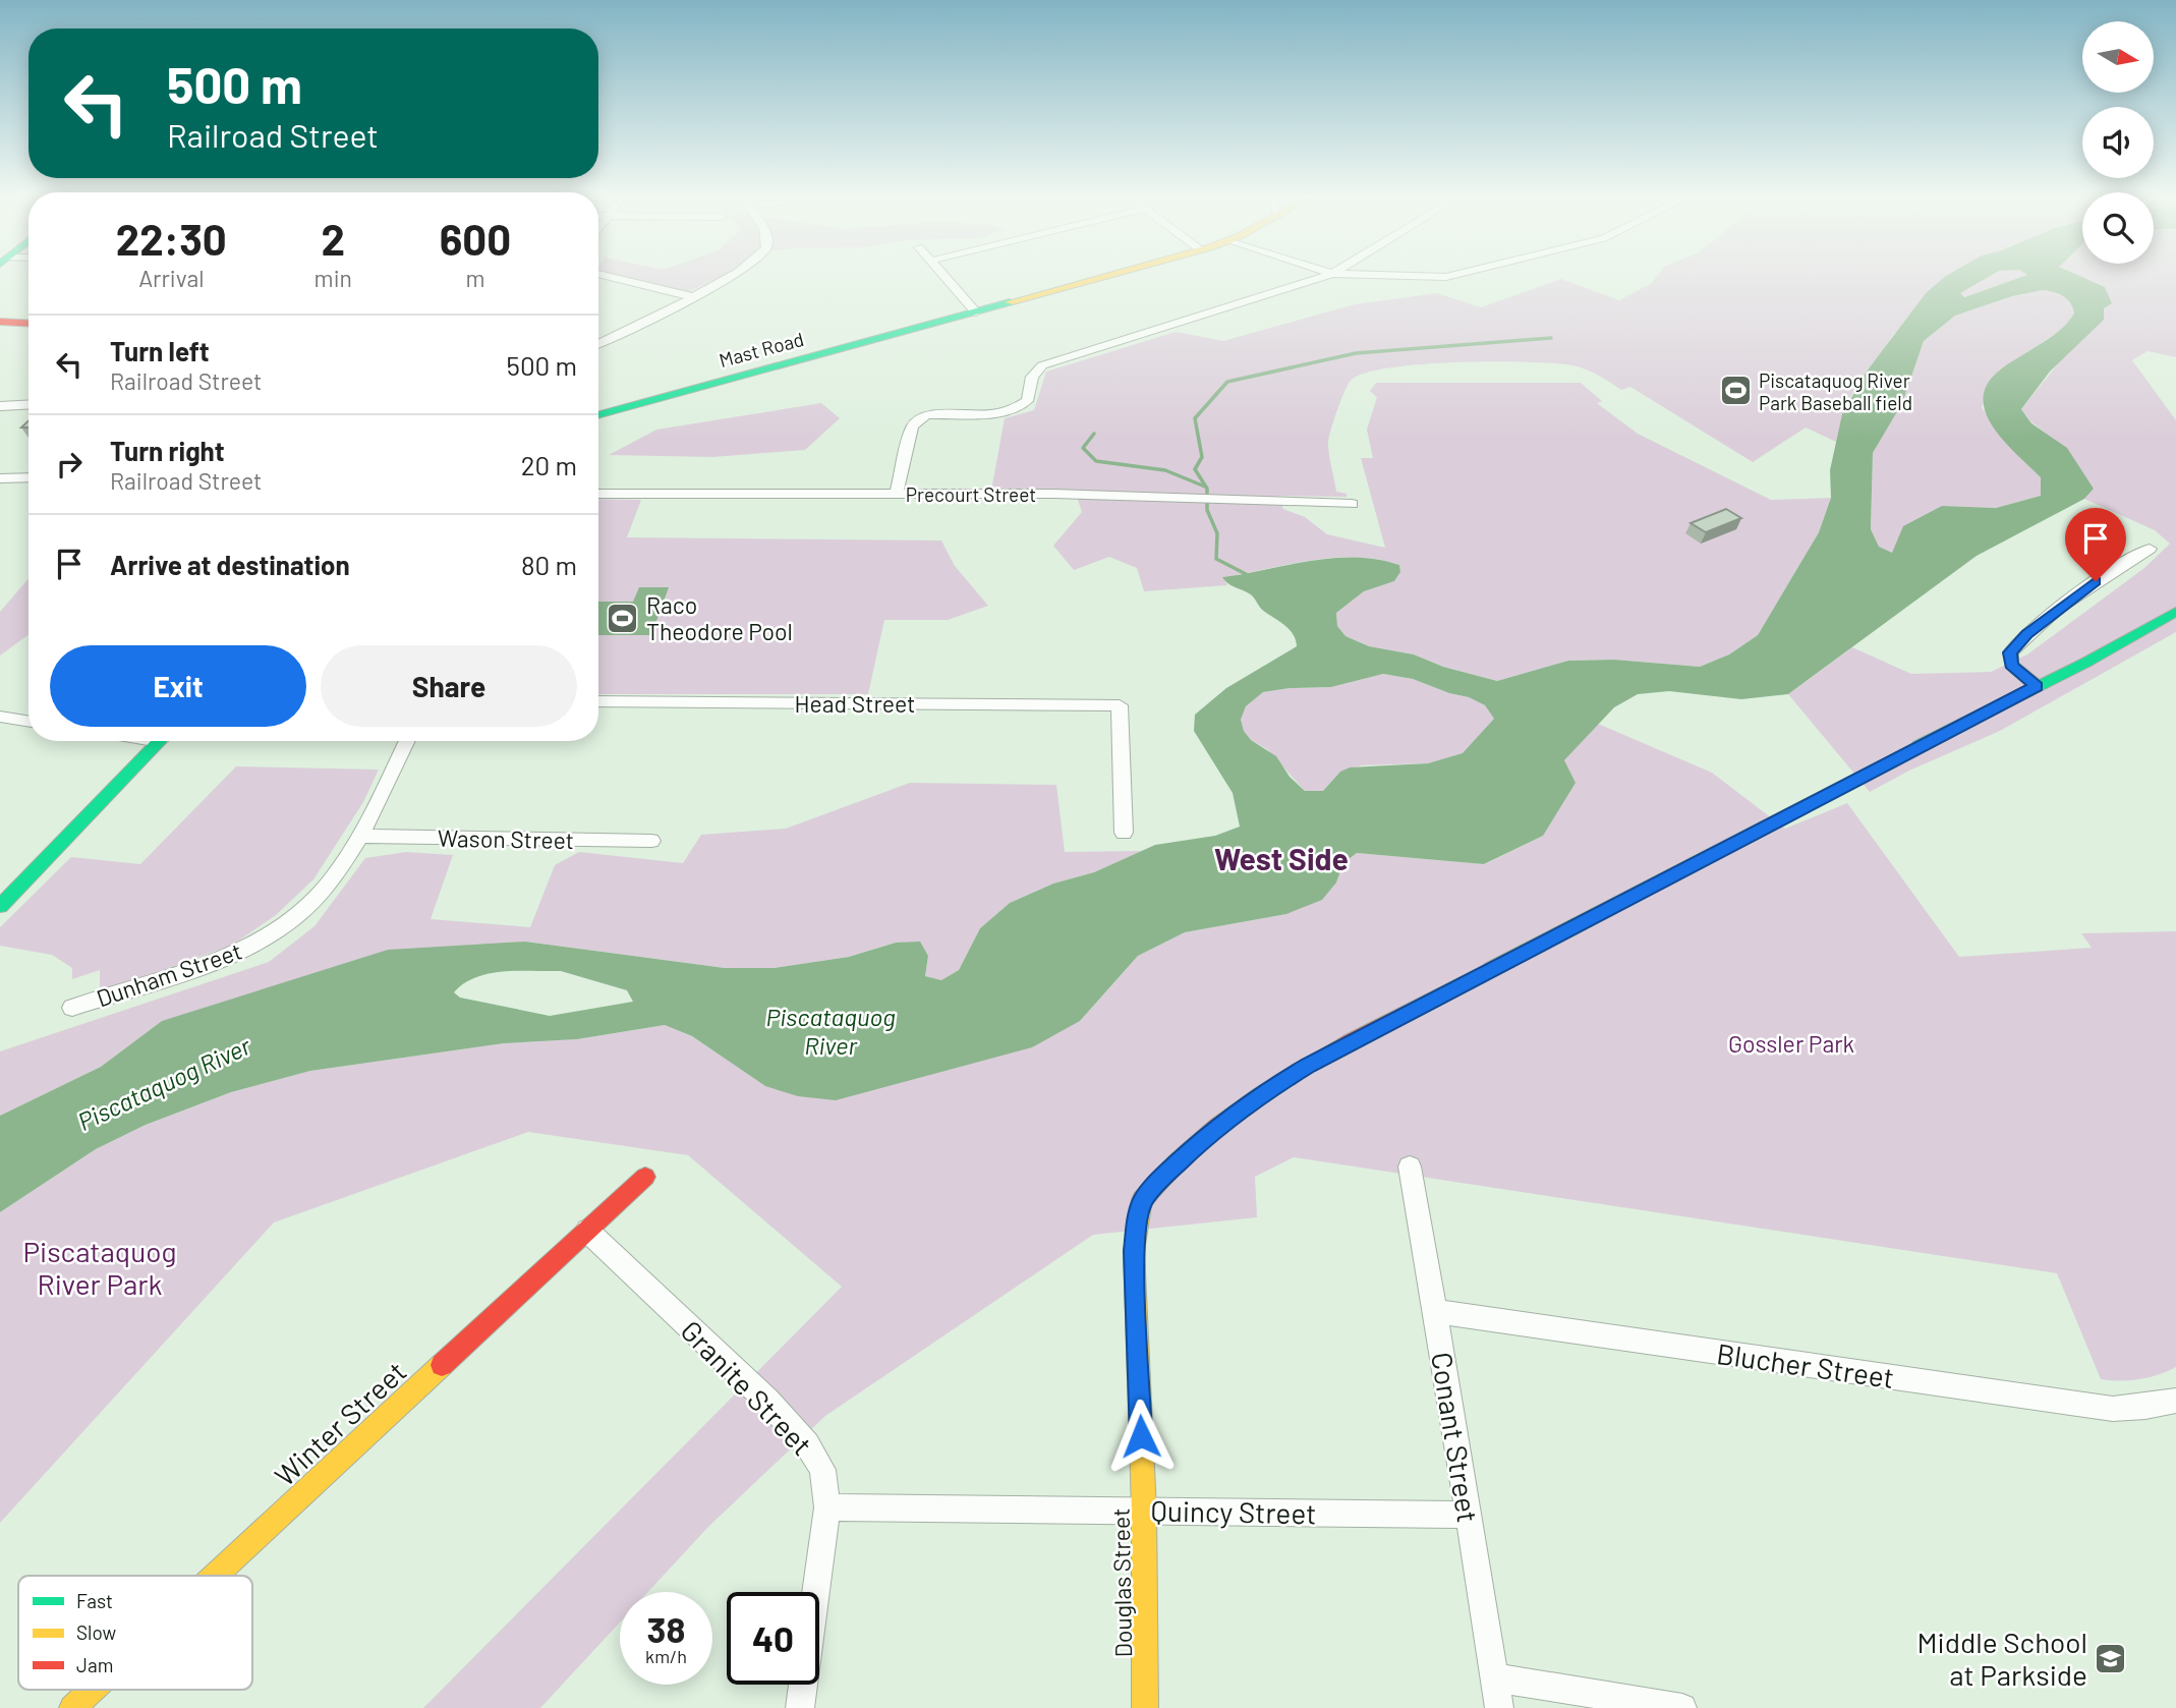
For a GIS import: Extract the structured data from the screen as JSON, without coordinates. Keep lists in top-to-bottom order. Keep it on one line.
{"streets":{"street":["Mast Road","Precourt Street","Head Street","Wason Street","Dunham Street","Blucher Street","Granite Street","Winter Street","Conant Street","Quincy Street","Douglas Street"]},"crossings":[["Wason Street","Dunham Street"],["Blucher Street","Conant Street"],["Granite Street","Winter Street"],["Granite Street","Quincy Street"],["Conant Street","Quincy Street"],["Quincy Street","Douglas Street"]],"districts":["West Side"],"water":["Piscataquog River"],"parks":["Gossler Park","Piscataquog River Park"],"places":{"sports":["Piscataquog River Park Baseball field","Raco Theodore Pool"],"school or university":["Middle School at Parkside"]},"legend":["Fast","Slow","Jam"],"north":"right","page":{"turn":["500 m","Railroad Street"],"eta":["22:30","Arrival","2","min","600","m"],"list":[{"name":"Turn left","note":"Railroad Street","value":"500 m"},{"name":"Turn right","note":"Railroad Street","value":"20 m"},{"name":"Arrive at destination","value":"80 m"}],"buttons":["Exit","Share"],"speed":"38 km/h","limit":"40"}}
